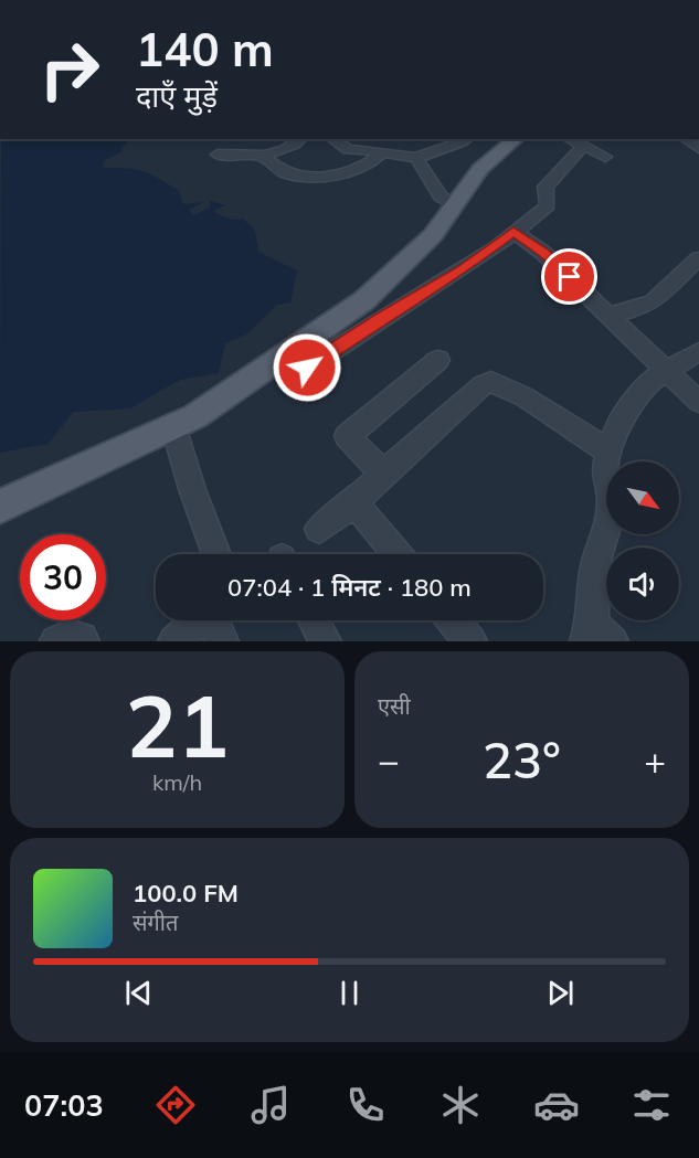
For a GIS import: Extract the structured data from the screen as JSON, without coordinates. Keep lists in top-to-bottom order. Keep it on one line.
{"north":"bottom right","page":{"turn":["140 m","दाएँ मुड़ें"],"limit":"30","trip":"07:04 · 1 मिनट · 180 m","tile":[["21","km/h"],"एसी"],"heat":["−","23°","+"],"song":["100.0 FM","संगीत"],"tabs":"07:03"}}
